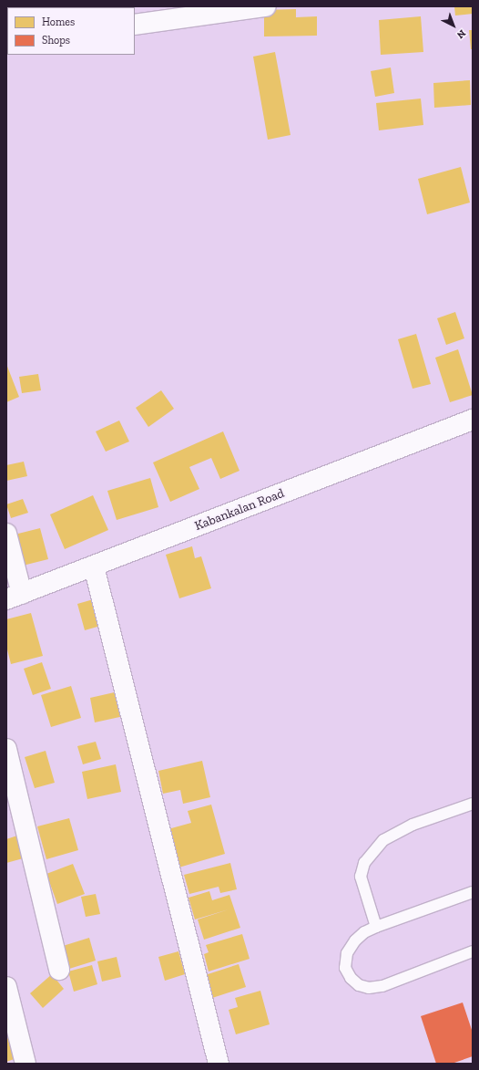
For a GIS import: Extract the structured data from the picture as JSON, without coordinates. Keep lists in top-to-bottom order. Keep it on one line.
{"streets":{"street":["Kabankalan Road"]},"legend":["Homes","Shops"],"north":"bottom right"}
